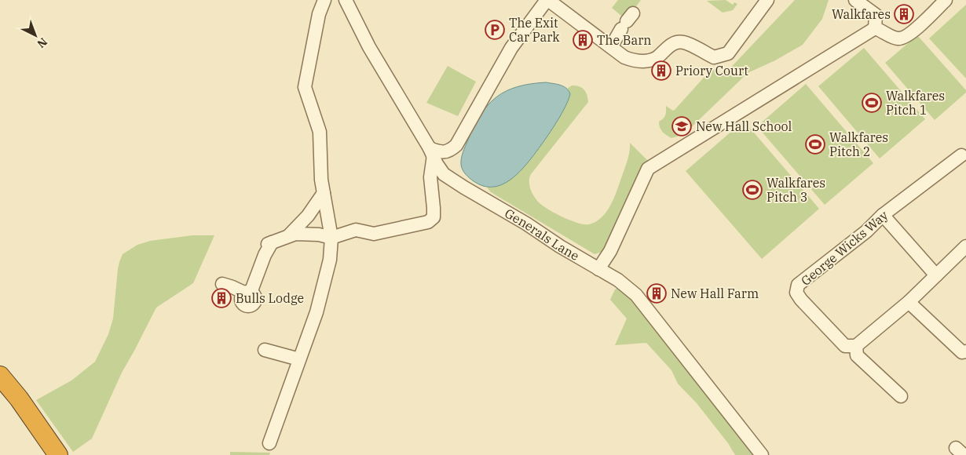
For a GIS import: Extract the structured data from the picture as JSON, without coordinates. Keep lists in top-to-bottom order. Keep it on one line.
{"streets":{"street":["Generals Lane","George Wicks Way"]},"places":{"building":["Walkfares","The Barn","Priory Court","New Hall Farm","Bulls Lodge"],"parking":["The Exit Car Park"],"sports":["Walkfares Pitch 1","Walkfares Pitch 2","Walkfares Pitch 3"],"school or university":["New Hall School"]},"north":"bottom right"}
